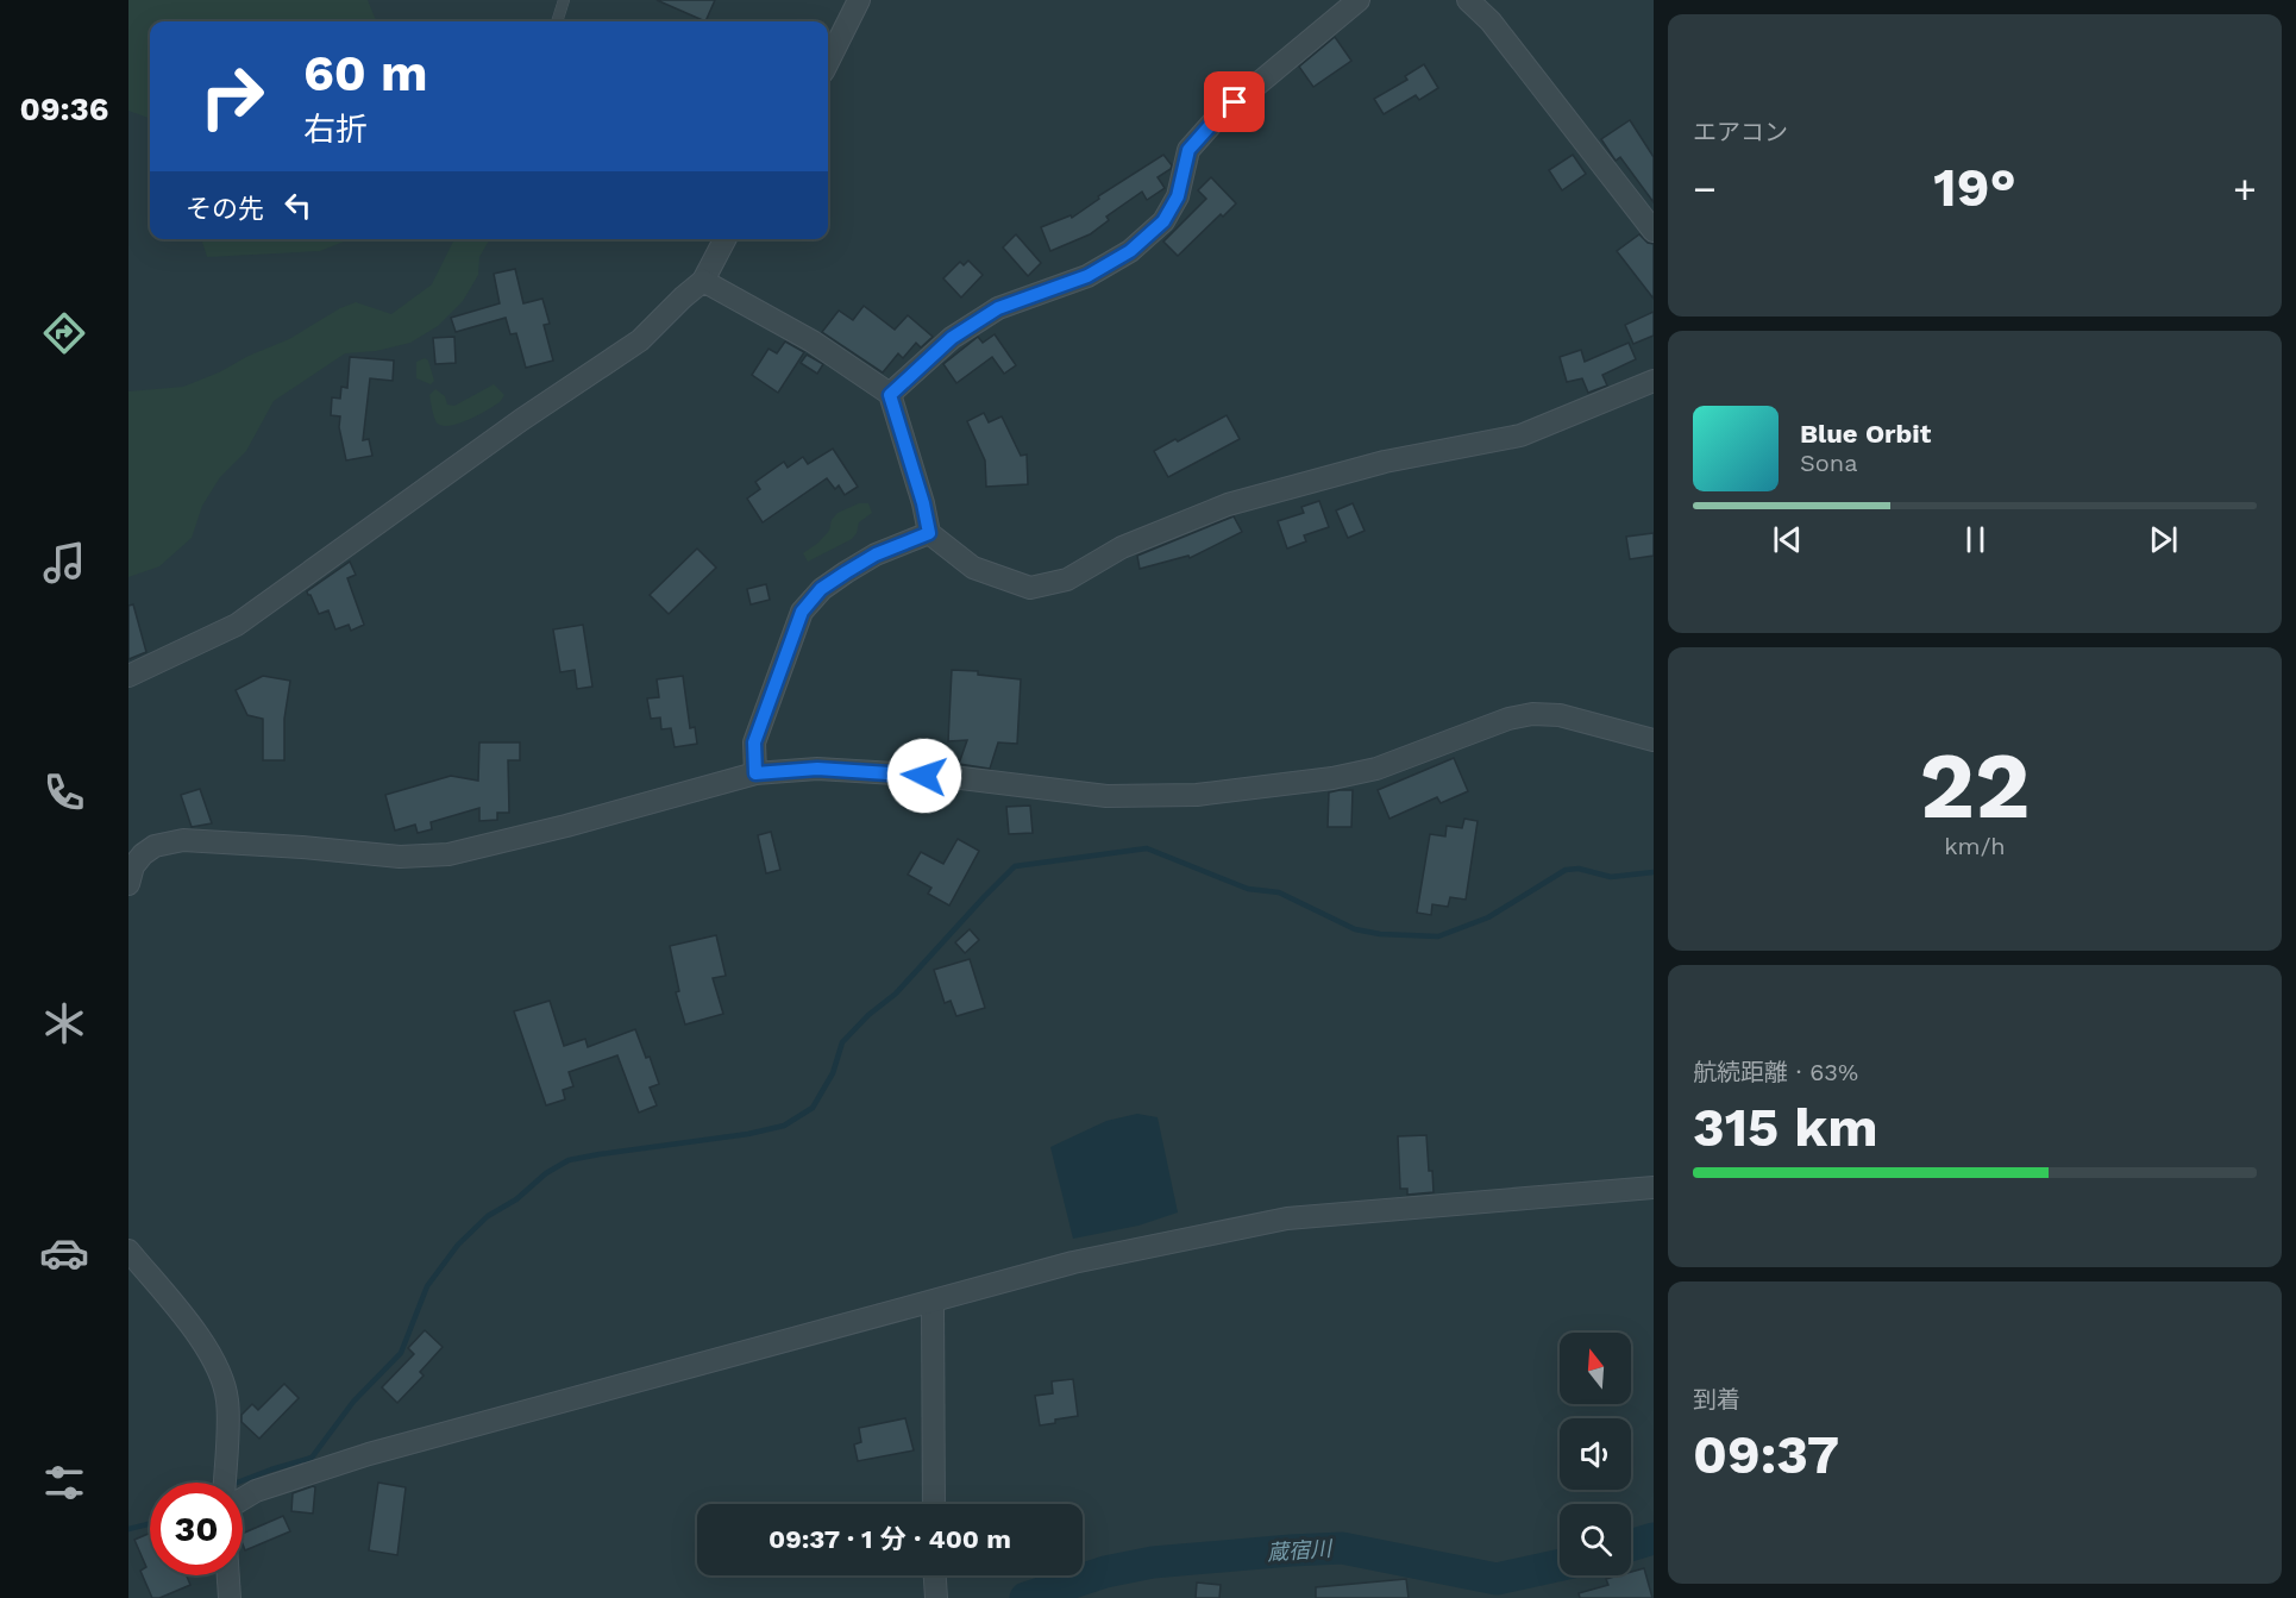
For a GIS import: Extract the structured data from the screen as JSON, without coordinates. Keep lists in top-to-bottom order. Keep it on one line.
{"water":["蔵宿川"],"north":"top","page":{"tabs":"09:36","tile":["エアコン",["22","km/h"],["航続距離 · 63%","315 km"],["到着","09:37"]],"turn":["60 m","右折"],"heat":["−","19°","+"],"then":"その先","song":["Blue Orbit","Sona"],"limit":"30","trip":"09:37 · 1 分 · 400 m"}}
